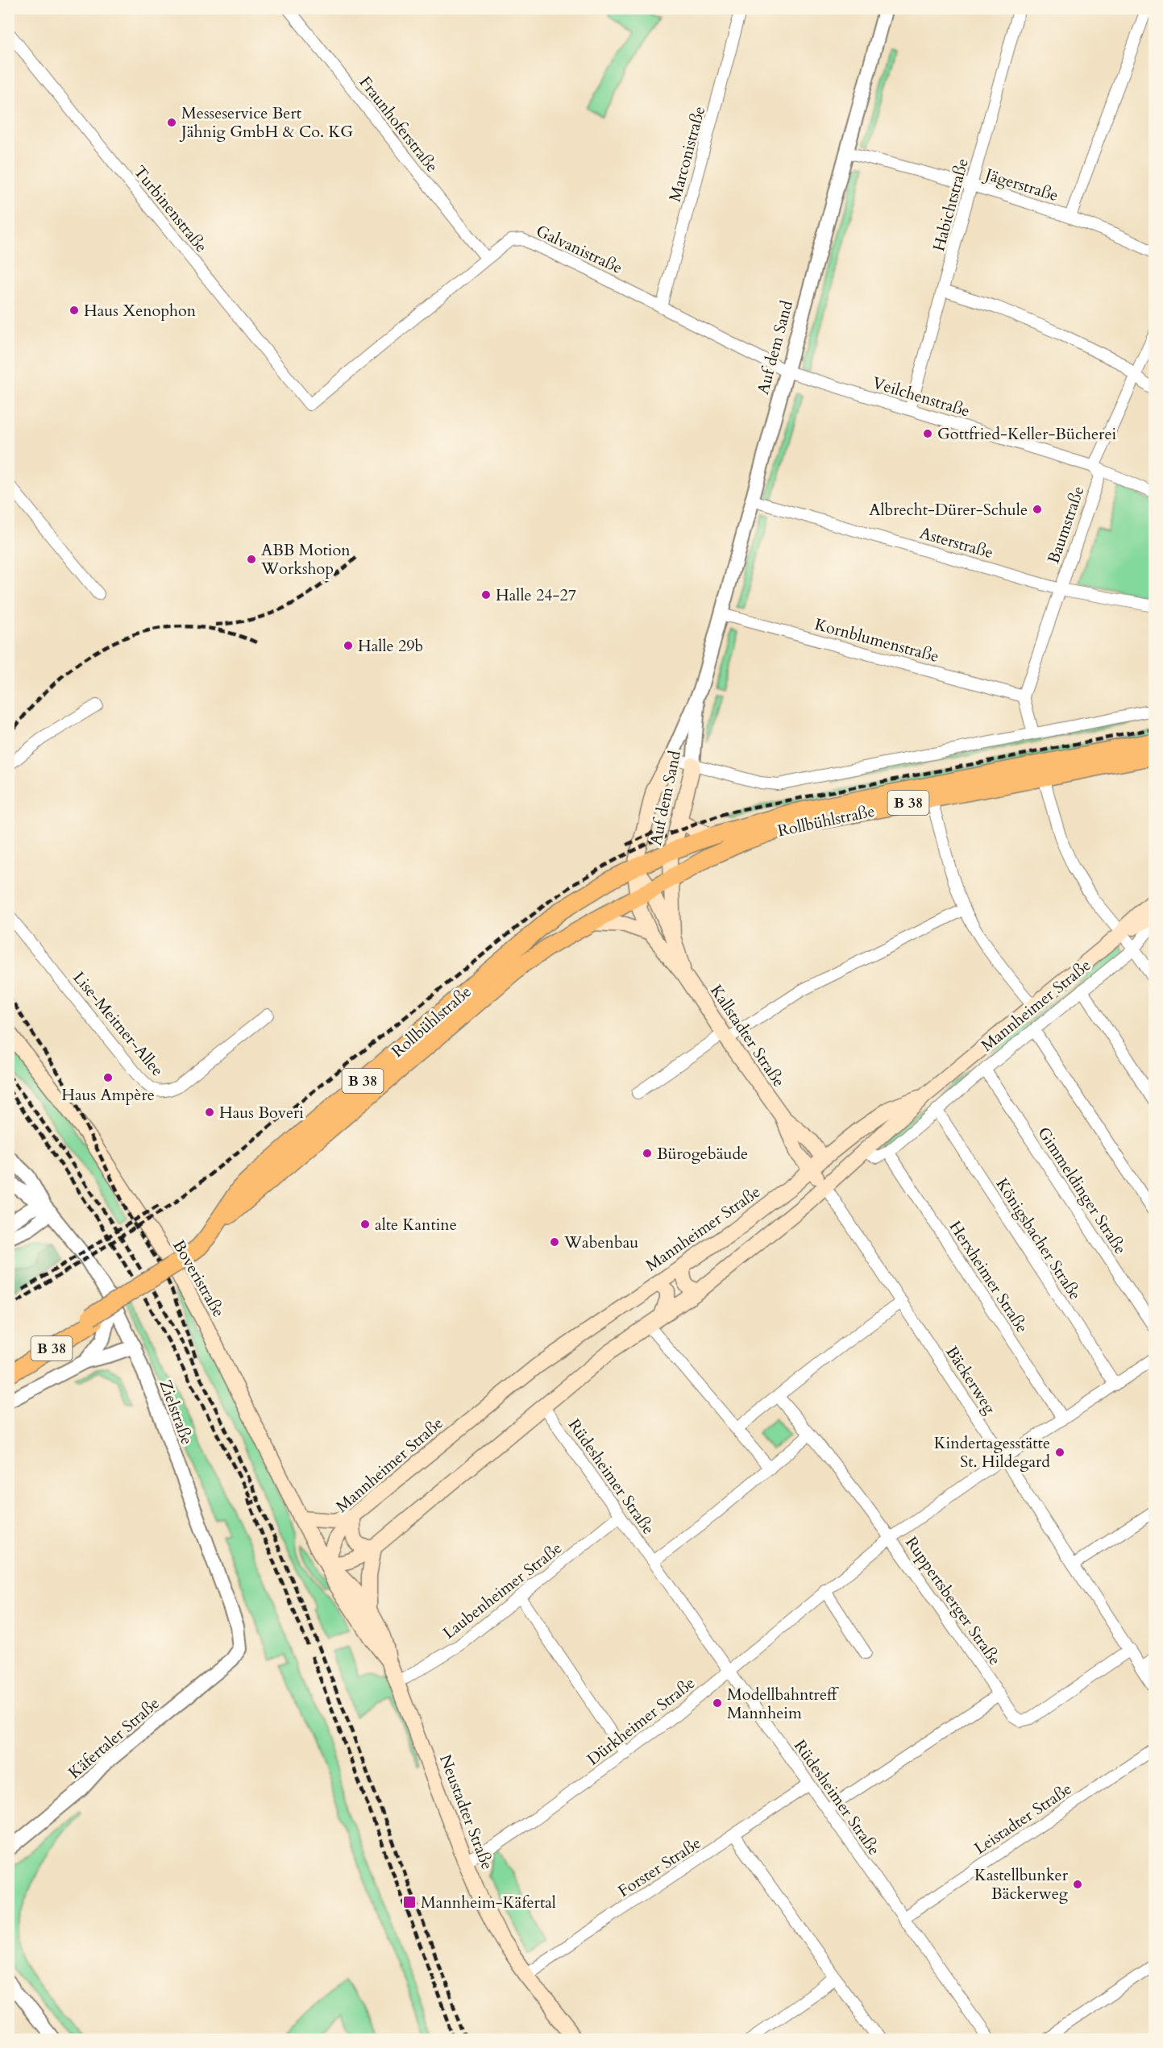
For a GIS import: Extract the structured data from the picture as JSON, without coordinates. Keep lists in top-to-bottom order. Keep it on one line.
{"streets":{"main road":["Auf dem Sand","B 38","Rollbühlstraße","Mannheimer Straße","Kallstadter Straße","Boveristraße","Neustadter Straße"],"street":["Fraunhoferstraße","Marconistraße","Jägerstraße","Habichtstraße","Turbinenstraße","Galvanistraße","Veilchenstraße","Baumstraße","Asterstraße","Kornblumenstraße","Lise-Meitner-Allee","Gimmeldinger Straße","Königsbacher Straße","Herxheimer Straße","Bäckerweg","Zielstraße","Rüdesheimer Straße","Laubenheimer Straße","Ruppertsberger Straße","Dürkheimer Straße","Käfertaler Straße","Leistadter Straße","Forster Straße"]},"crossings":[["Fraunhoferstraße","Galvanistraße"],["Marconistraße","Galvanistraße"],["Jägerstraße","Habichtstraße"],["Jägerstraße","Auf dem Sand"],["Habichtstraße","Veilchenstraße"],["Turbinenstraße","Galvanistraße"],["Galvanistraße","Auf dem Sand"],["Galvanistraße","Veilchenstraße"],["Auf dem Sand","Veilchenstraße"],["Auf dem Sand","Asterstraße"],["Auf dem Sand","Kornblumenstraße"],["Auf dem Sand","Rollbühlstraße"],["Auf dem Sand","Kallstadter Straße"],["Veilchenstraße","Baumstraße"],["Baumstraße","Asterstraße"],["Baumstraße","Kornblumenstraße"],["B 38","Rollbühlstraße"],["Rollbühlstraße","Kallstadter Straße"],["Mannheimer Straße","Kallstadter Straße"],["Mannheimer Straße","Gimmeldinger Straße"],["Mannheimer Straße","Königsbacher Straße"],["Mannheimer Straße","Herxheimer Straße"],["Mannheimer Straße","Boveristraße"],["Mannheimer Straße","Bäckerweg"],["Mannheimer Straße","Rüdesheimer Straße"],["Mannheimer Straße","Neustadter Straße"],["Kallstadter Straße","Bäckerweg"],["Königsbacher Straße","Dürkheimer Straße"],["Herxheimer Straße","Dürkheimer Straße"],["Boveristraße","Neustadter Straße"],["Bäckerweg","Ruppertsberger Straße"],["Bäckerweg","Dürkheimer Straße"],["Zielstraße","Käfertaler Straße"],["Rüdesheimer Straße","Laubenheimer Straße"],["Rüdesheimer Straße","Dürkheimer Straße"],["Rüdesheimer Straße","Forster Straße"],["Laubenheimer Straße","Neustadter Straße"],["Ruppertsberger Straße","Dürkheimer Straße"],["Dürkheimer Straße","Neustadter Straße"],["Neustadter Straße","Forster Straße"]],"places":{"other":["Messeservice Bert Jähnig GmbH & Co. KG","Haus Xenophon","Gottfried-Keller-Bücherei","Albrecht-Dürer-Schule","ABB Motion Workshop","Halle 24-27","Halle 29b","Haus Ampère","Haus Boveri","Bürogebäude","alte Kantine","Wabenbau","Kindertagesstätte St. Hildegard","Modellbahntreff Mannheim","Kastellbunker Bäckerweg"],"transit":["Mannheim-Käfertal"]}}
